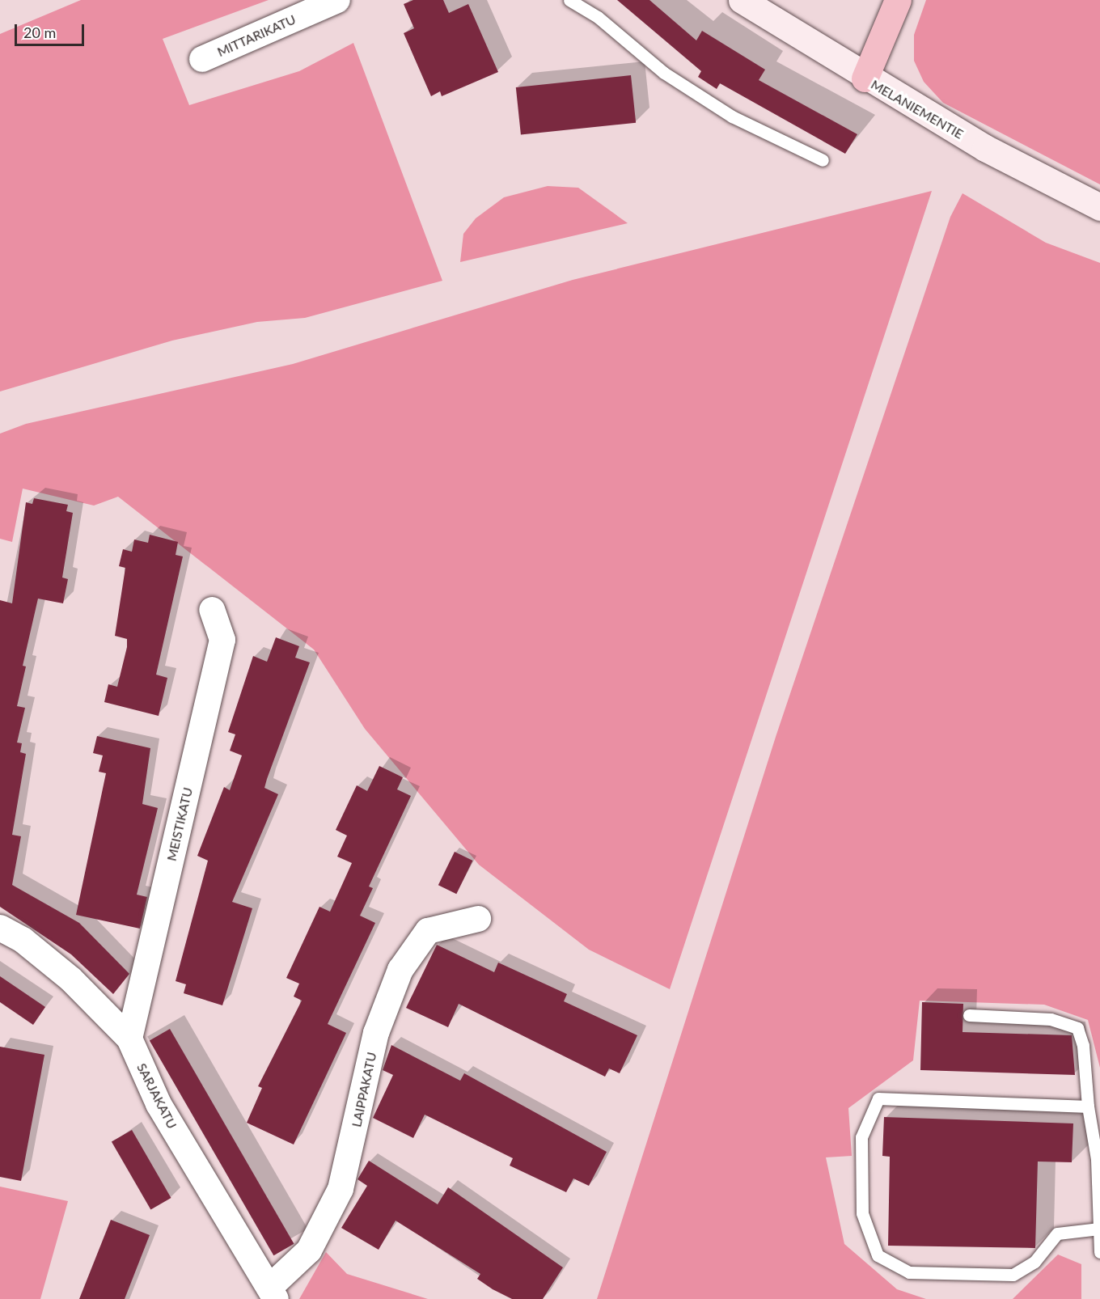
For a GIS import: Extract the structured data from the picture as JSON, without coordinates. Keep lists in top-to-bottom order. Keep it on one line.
{"streets":{"main road":["MELANIEMENTIE"],"street":["MITTARIKATU","MEISTIKATU","LAIPPAKATU","SARJAKATU"]},"crossings":[["MEISTIKATU","SARJAKATU"],["LAIPPAKATU","SARJAKATU"]],"scale_bar":"20 m"}
